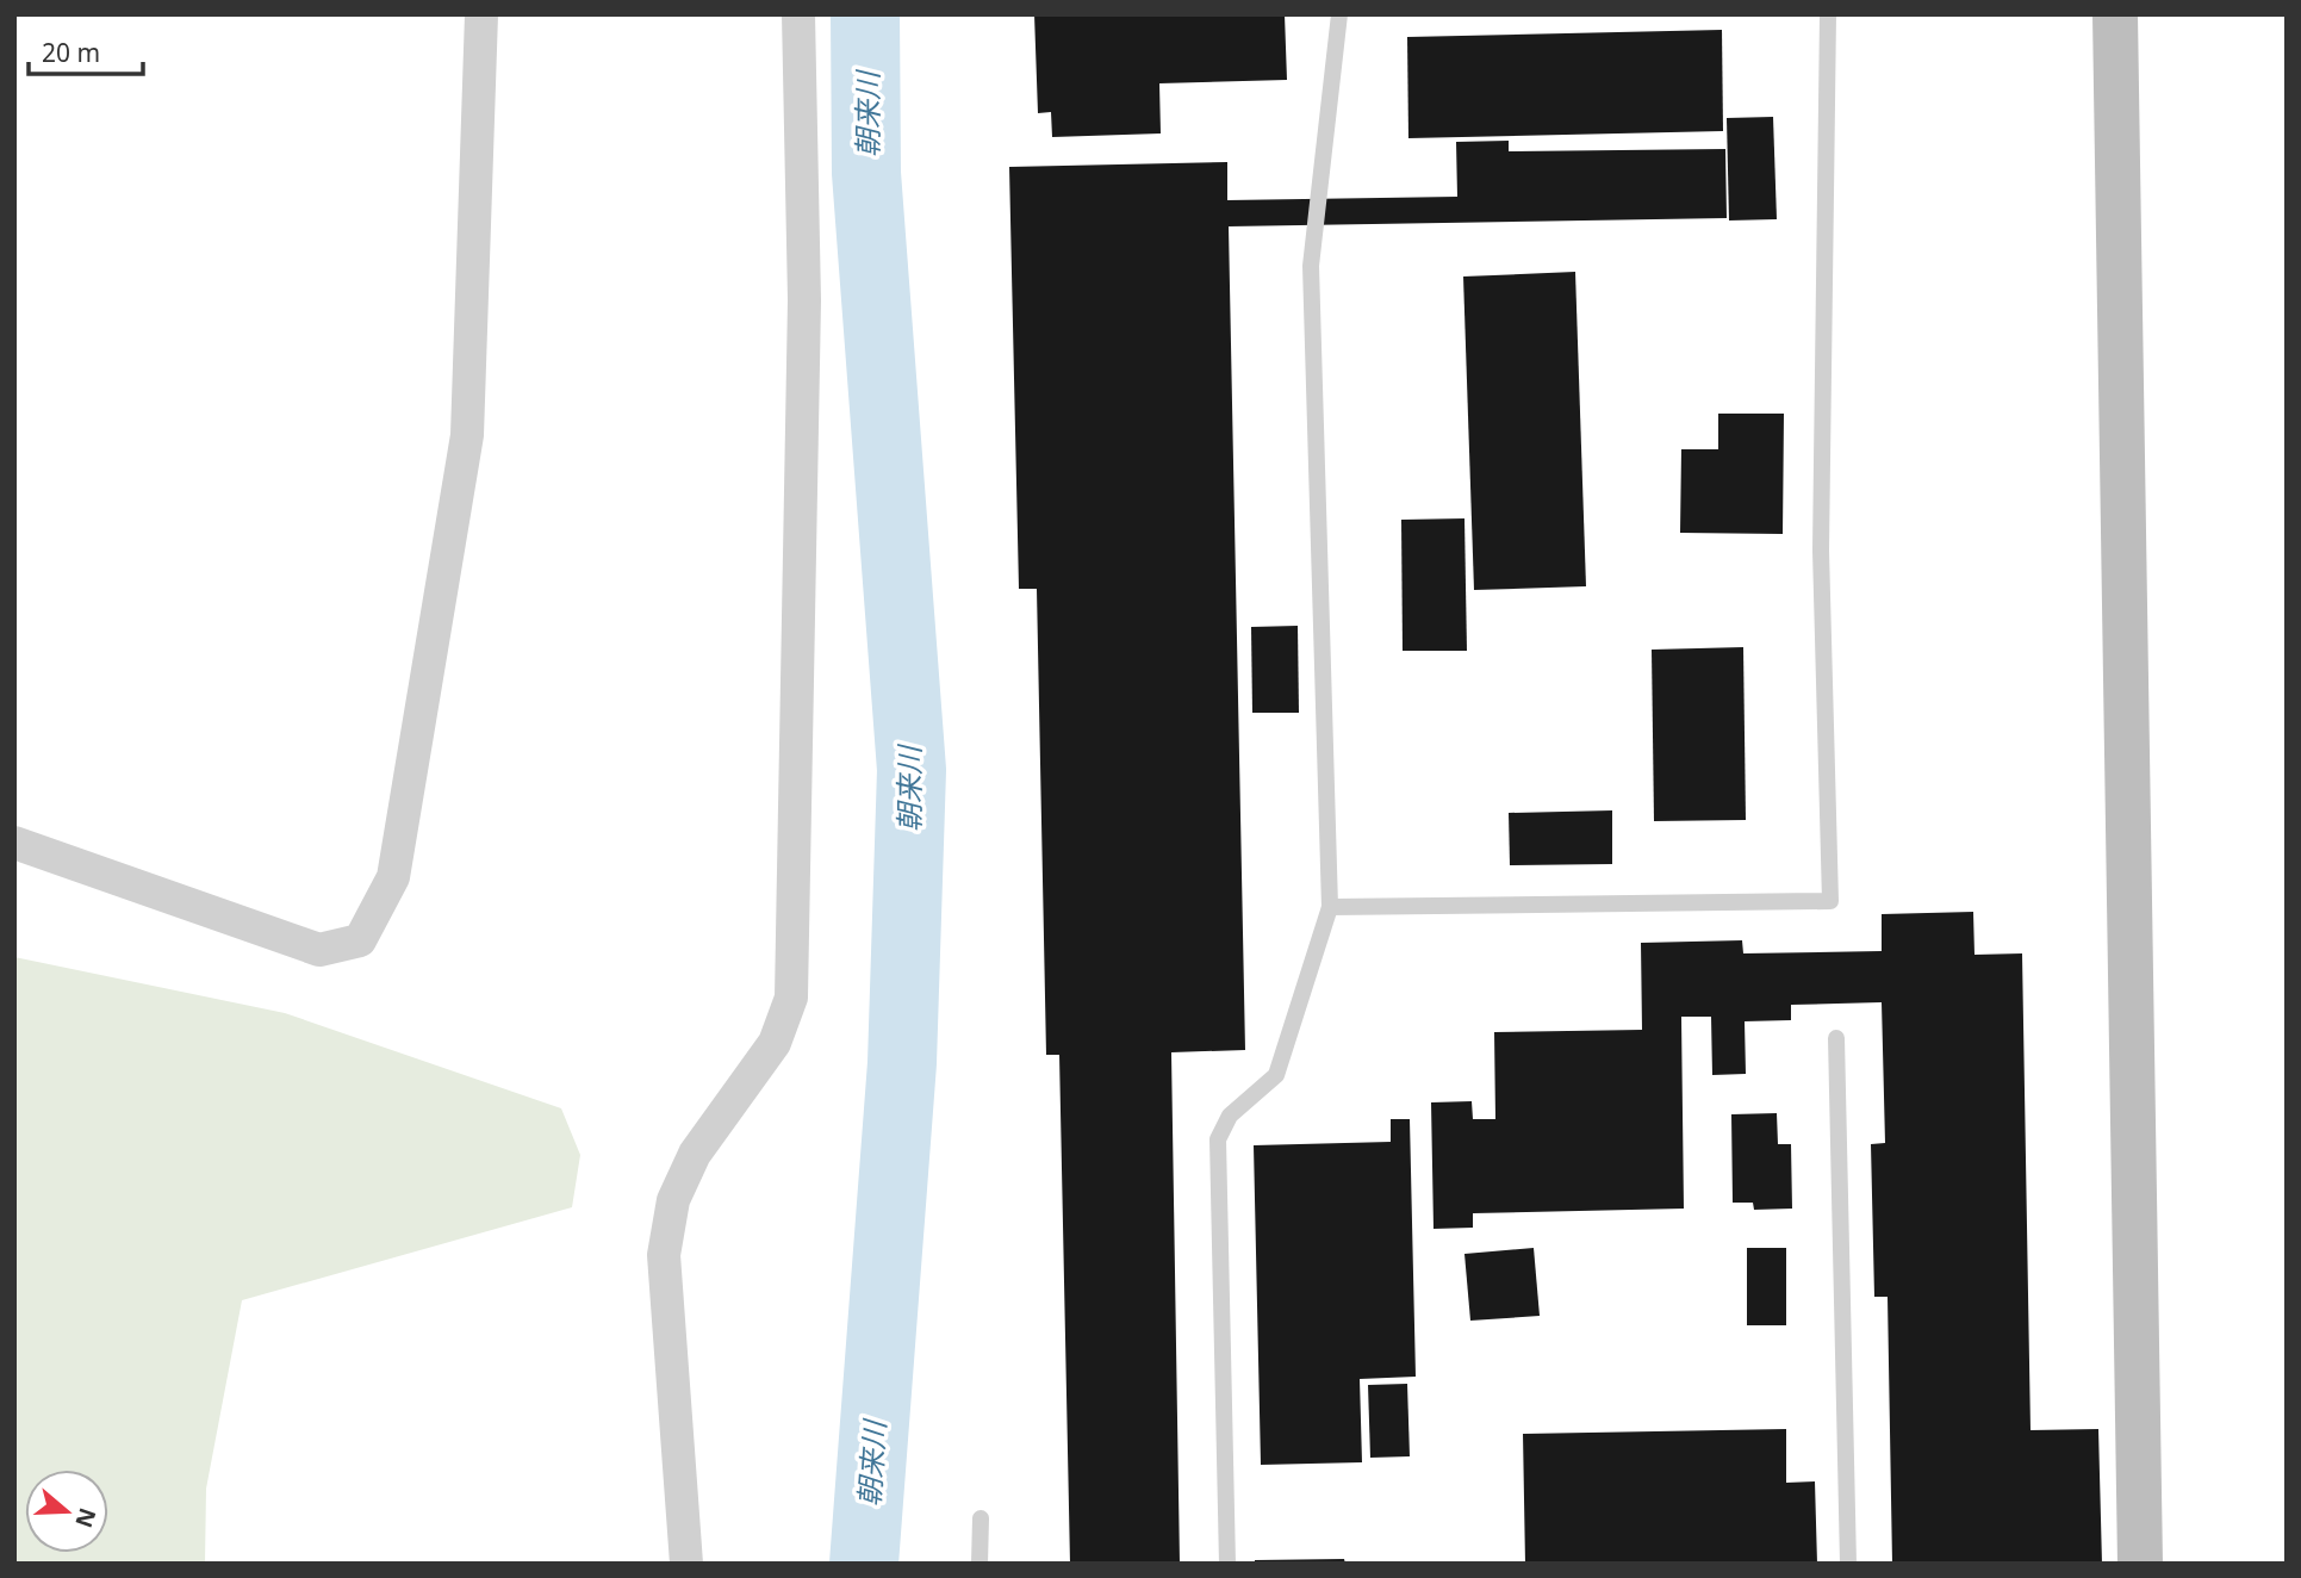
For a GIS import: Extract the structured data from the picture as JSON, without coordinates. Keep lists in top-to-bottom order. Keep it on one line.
{"water":["朝来川"],"scale_bar":"20 m","north":"right"}
